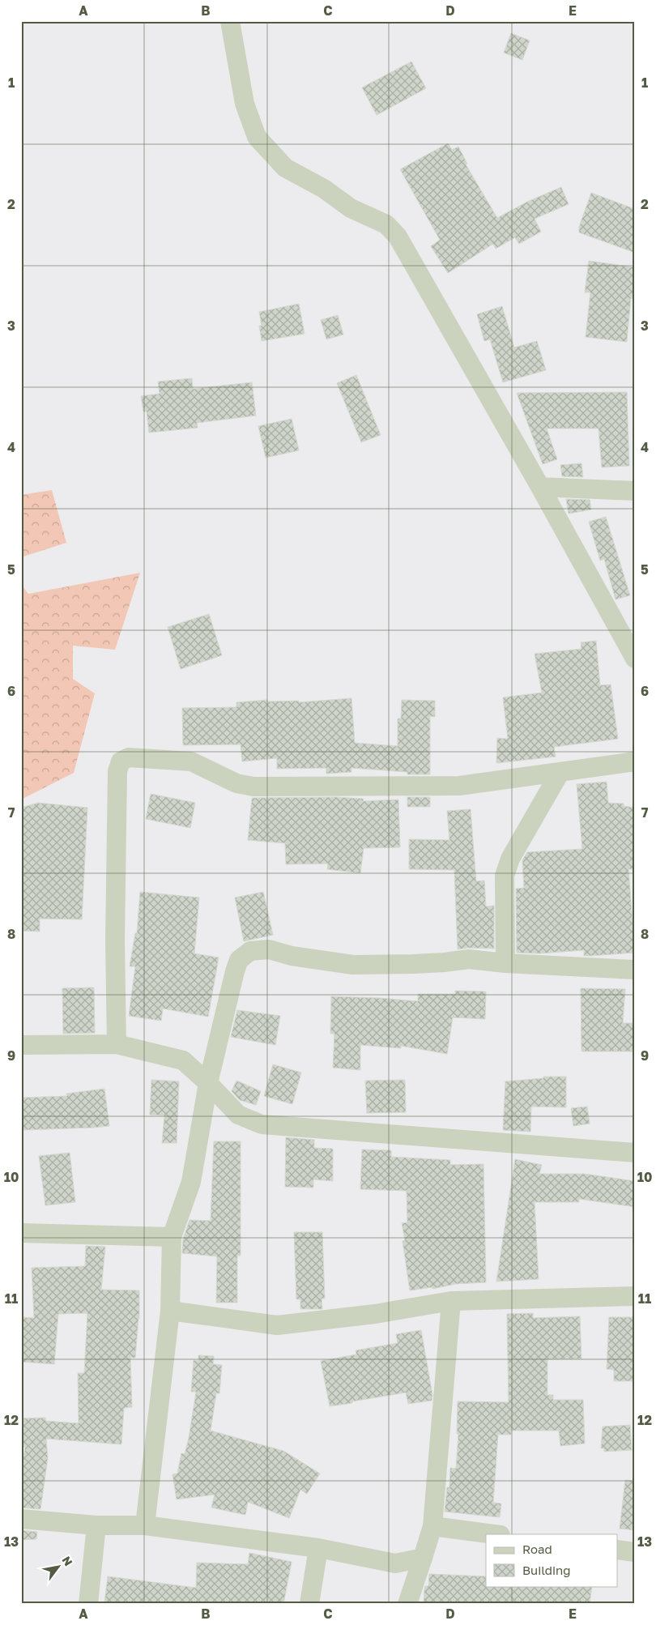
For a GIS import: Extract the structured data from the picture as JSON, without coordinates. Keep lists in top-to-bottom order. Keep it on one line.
{"legend":["Road","Building"],"north":"top right","grid":{"columns":["A","B","C","D","E"],"rows":["1","2","3","4","5","6","7","8","9","10","11","12","13"]}}
